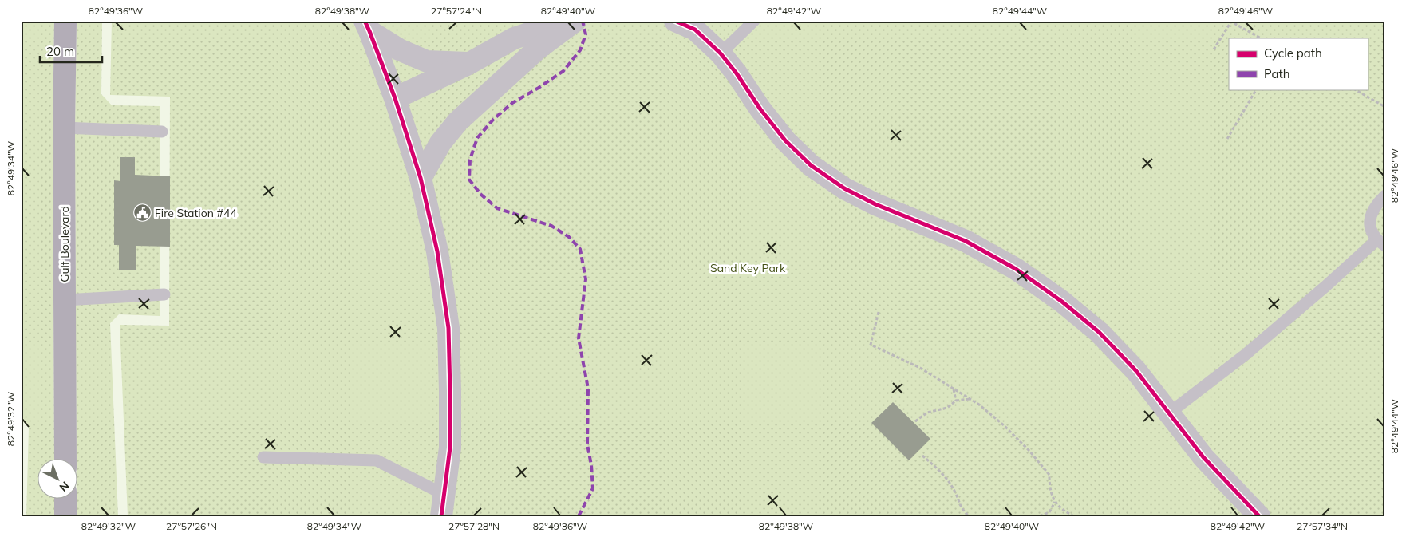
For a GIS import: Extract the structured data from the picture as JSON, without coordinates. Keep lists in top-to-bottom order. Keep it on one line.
{"streets":{"main road":["Gulf Boulevard"]},"parks":["Sand Key Park"],"places":{"public building":["Fire Station #44"]},"legend":["Cycle path","Path"],"scale_bar":"20 m","north":"bottom right","coordinates":["82°49'36\"W","82°49'38\"W","27°57'24\"N","82°49'40\"W","82°49'42\"W","82°49'44\"W","82°49'46\"W","82°49'34\"W","82°49'32\"W","27°57'26\"N","27°57'28\"N","27°57'34\"N"]}
